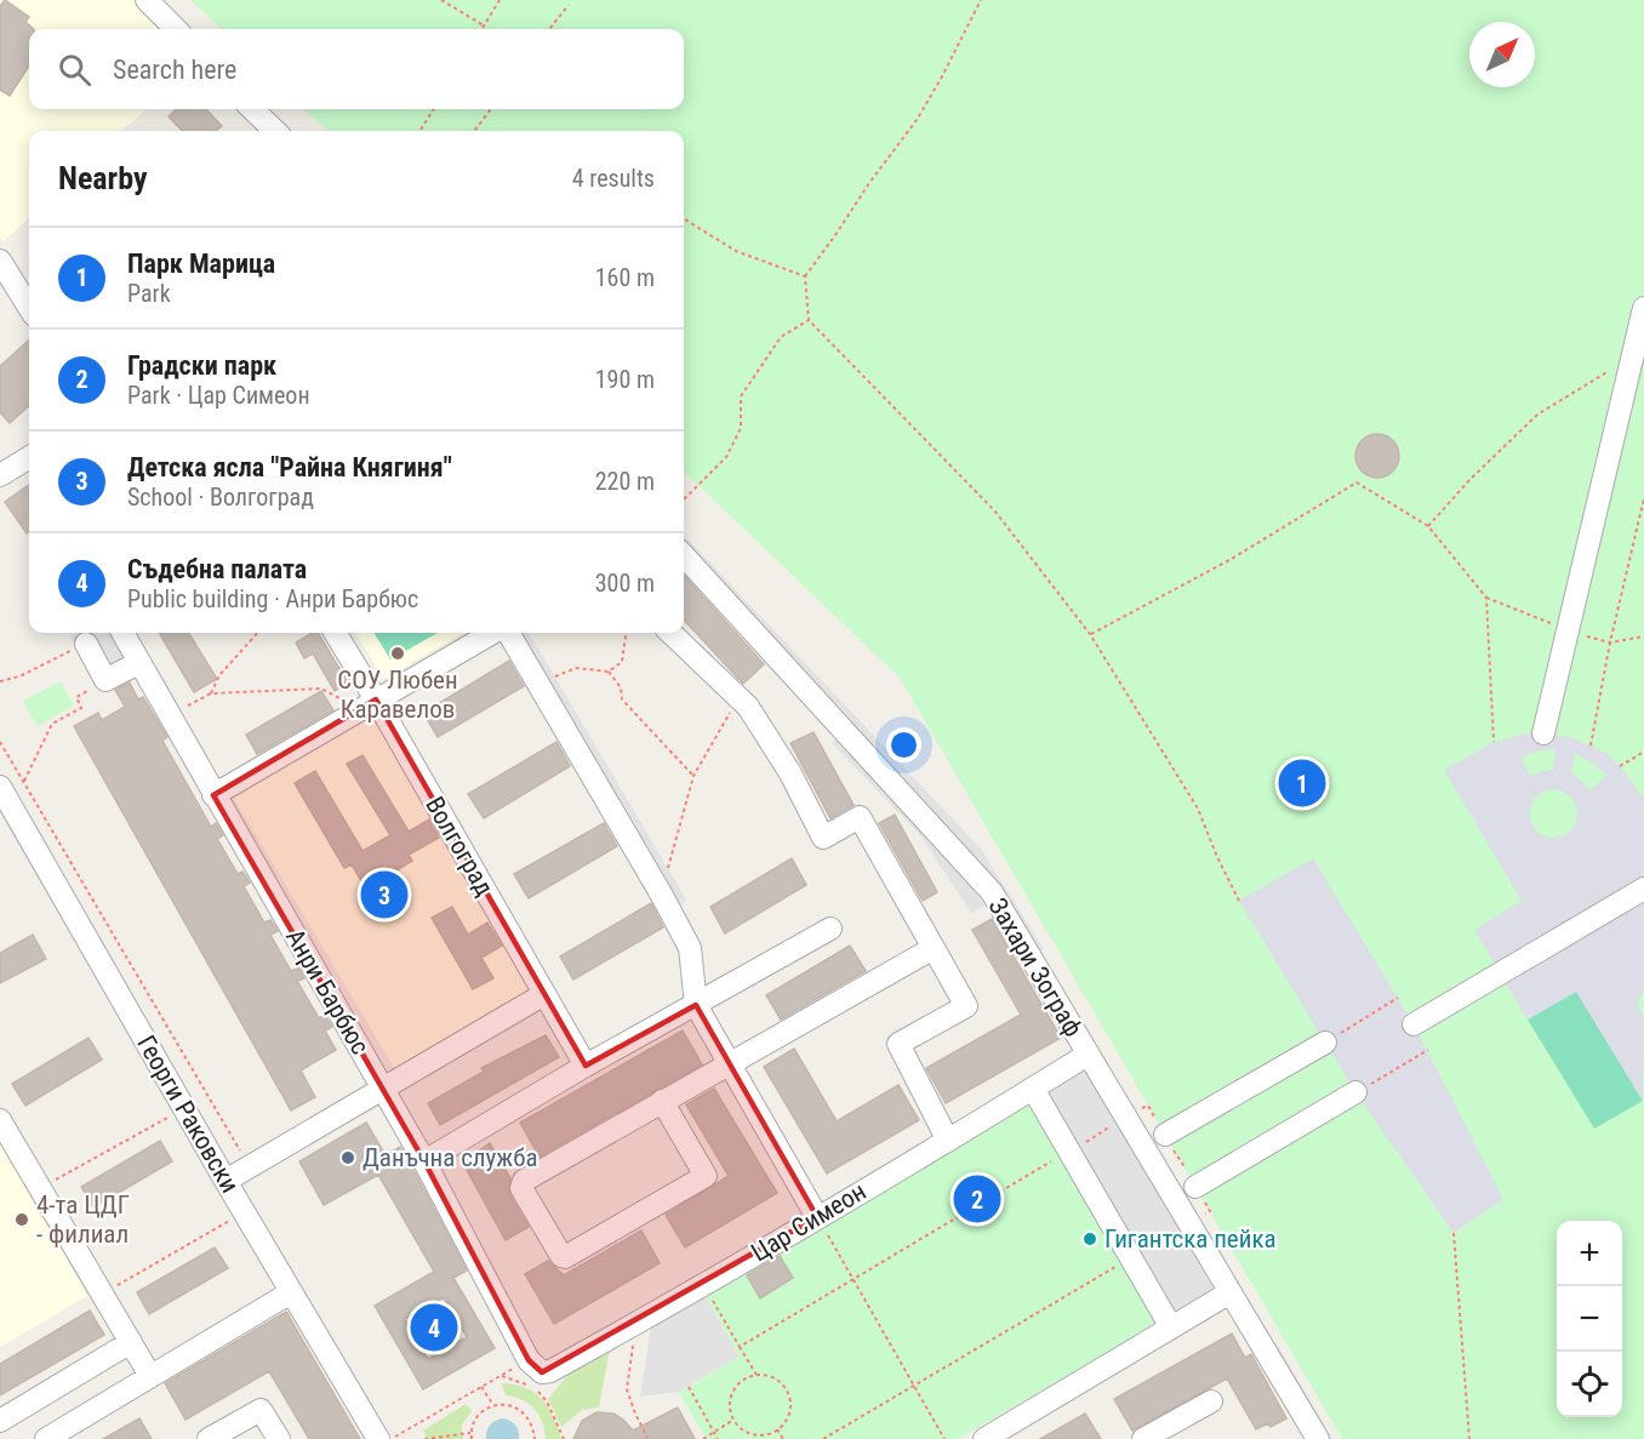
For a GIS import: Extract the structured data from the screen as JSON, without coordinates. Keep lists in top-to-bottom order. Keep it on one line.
{"streets":{"street":["Волгоград","Захари Зограф","Анри Барбюс","Георги Раковски","Цар Симеон"]},"crossings":[["Захари Зограф","Цар Симеон"],["Анри Барбюс","Цар Симеон"]],"places":["СОУ Любен Каравелов","Данъчна служба","4-та ЦДГ - филиал","Гигантска пейка"],"north":"top right","page":{"search":"Search here","heading":["Nearby","4 results"],"list":[{"mark":"1","name":"Парк Марица","note":"Park","value":"160 m"},{"mark":"2","name":"Градски парк","note":"Park · Цар Симеон","value":"190 m"},{"mark":"3","name":"Детска ясла \"Райна Княгиня\"","note":"School · Волгоград","value":"220 m"},{"mark":"4","name":"Съдебна палата","note":"Public building · Анри Барбюс","value":"300 m"}],"pins":["1","3","2","4"],"map_buttons":["+","−"]}}
